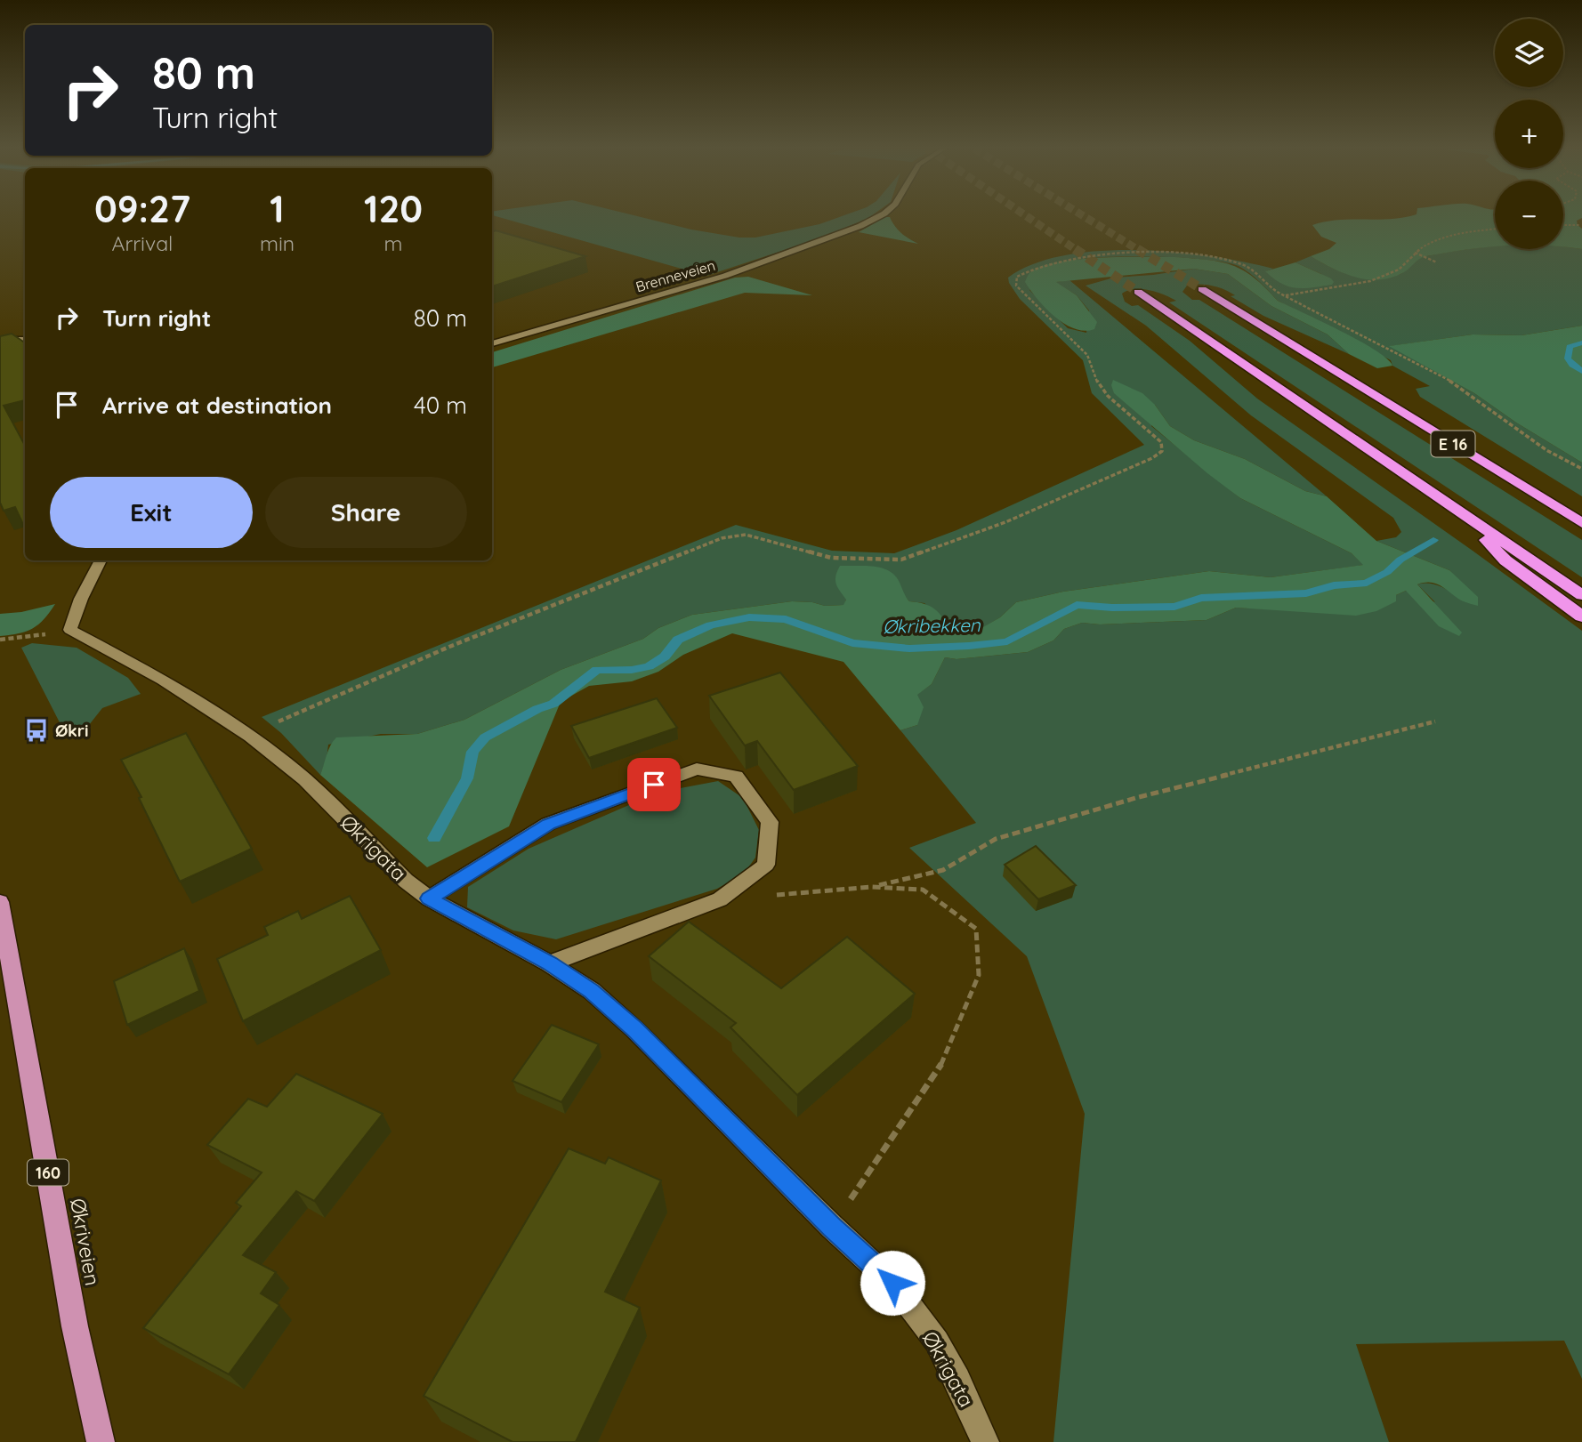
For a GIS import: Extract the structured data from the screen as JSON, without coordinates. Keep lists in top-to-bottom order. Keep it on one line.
{"streets":{"highway":["E 16"],"main road":["160","Økriveien"],"street":["Brenneveien","Økrigata"]},"water":["Økribekken"],"places":{"bus stop":["Økri"]},"page":{"map_buttons":["+","−"],"turn":["80 m","Turn right"],"eta":["09:27","Arrival","1","min","120","m"],"list":[{"name":"Turn right","value":"80 m"},{"name":"Arrive at destination","value":"40 m"}],"buttons":["Exit","Share"]}}
